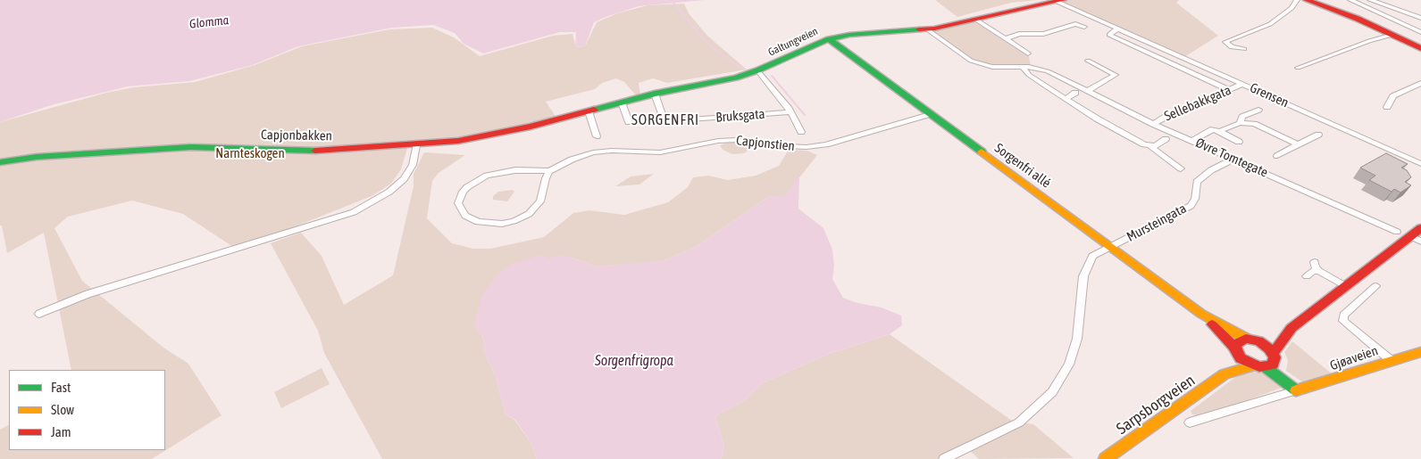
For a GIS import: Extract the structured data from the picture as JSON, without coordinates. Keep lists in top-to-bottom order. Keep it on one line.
{"streets":{"main road":["Galtungveien","Capjonbakken","Sorgenfri allé","Gjøaveien","Sarpsborgveien"],"street":["Grensen","Sellebakkgata","Bruksgata","Capjonstien","Øvre Tomtegate","Mursteingata"]},"crossings":[["Galtungveien","Grensen"],["Galtungveien","Bruksgata"],["Galtungveien","Capjonbakken"],["Galtungveien","Sorgenfri allé"],["Grensen","Sellebakkgata"],["Sellebakkgata","Øvre Tomtegate"],["Capjonstien","Sorgenfri allé"],["Øvre Tomtegate","Mursteingata"],["Sorgenfri allé","Mursteingata"]],"districts":["SORGENFRI"],"water":["Glomma","Sorgenfrigropa"],"parks":["Narnteskogen"],"legend":["Fast","Slow","Jam"]}
